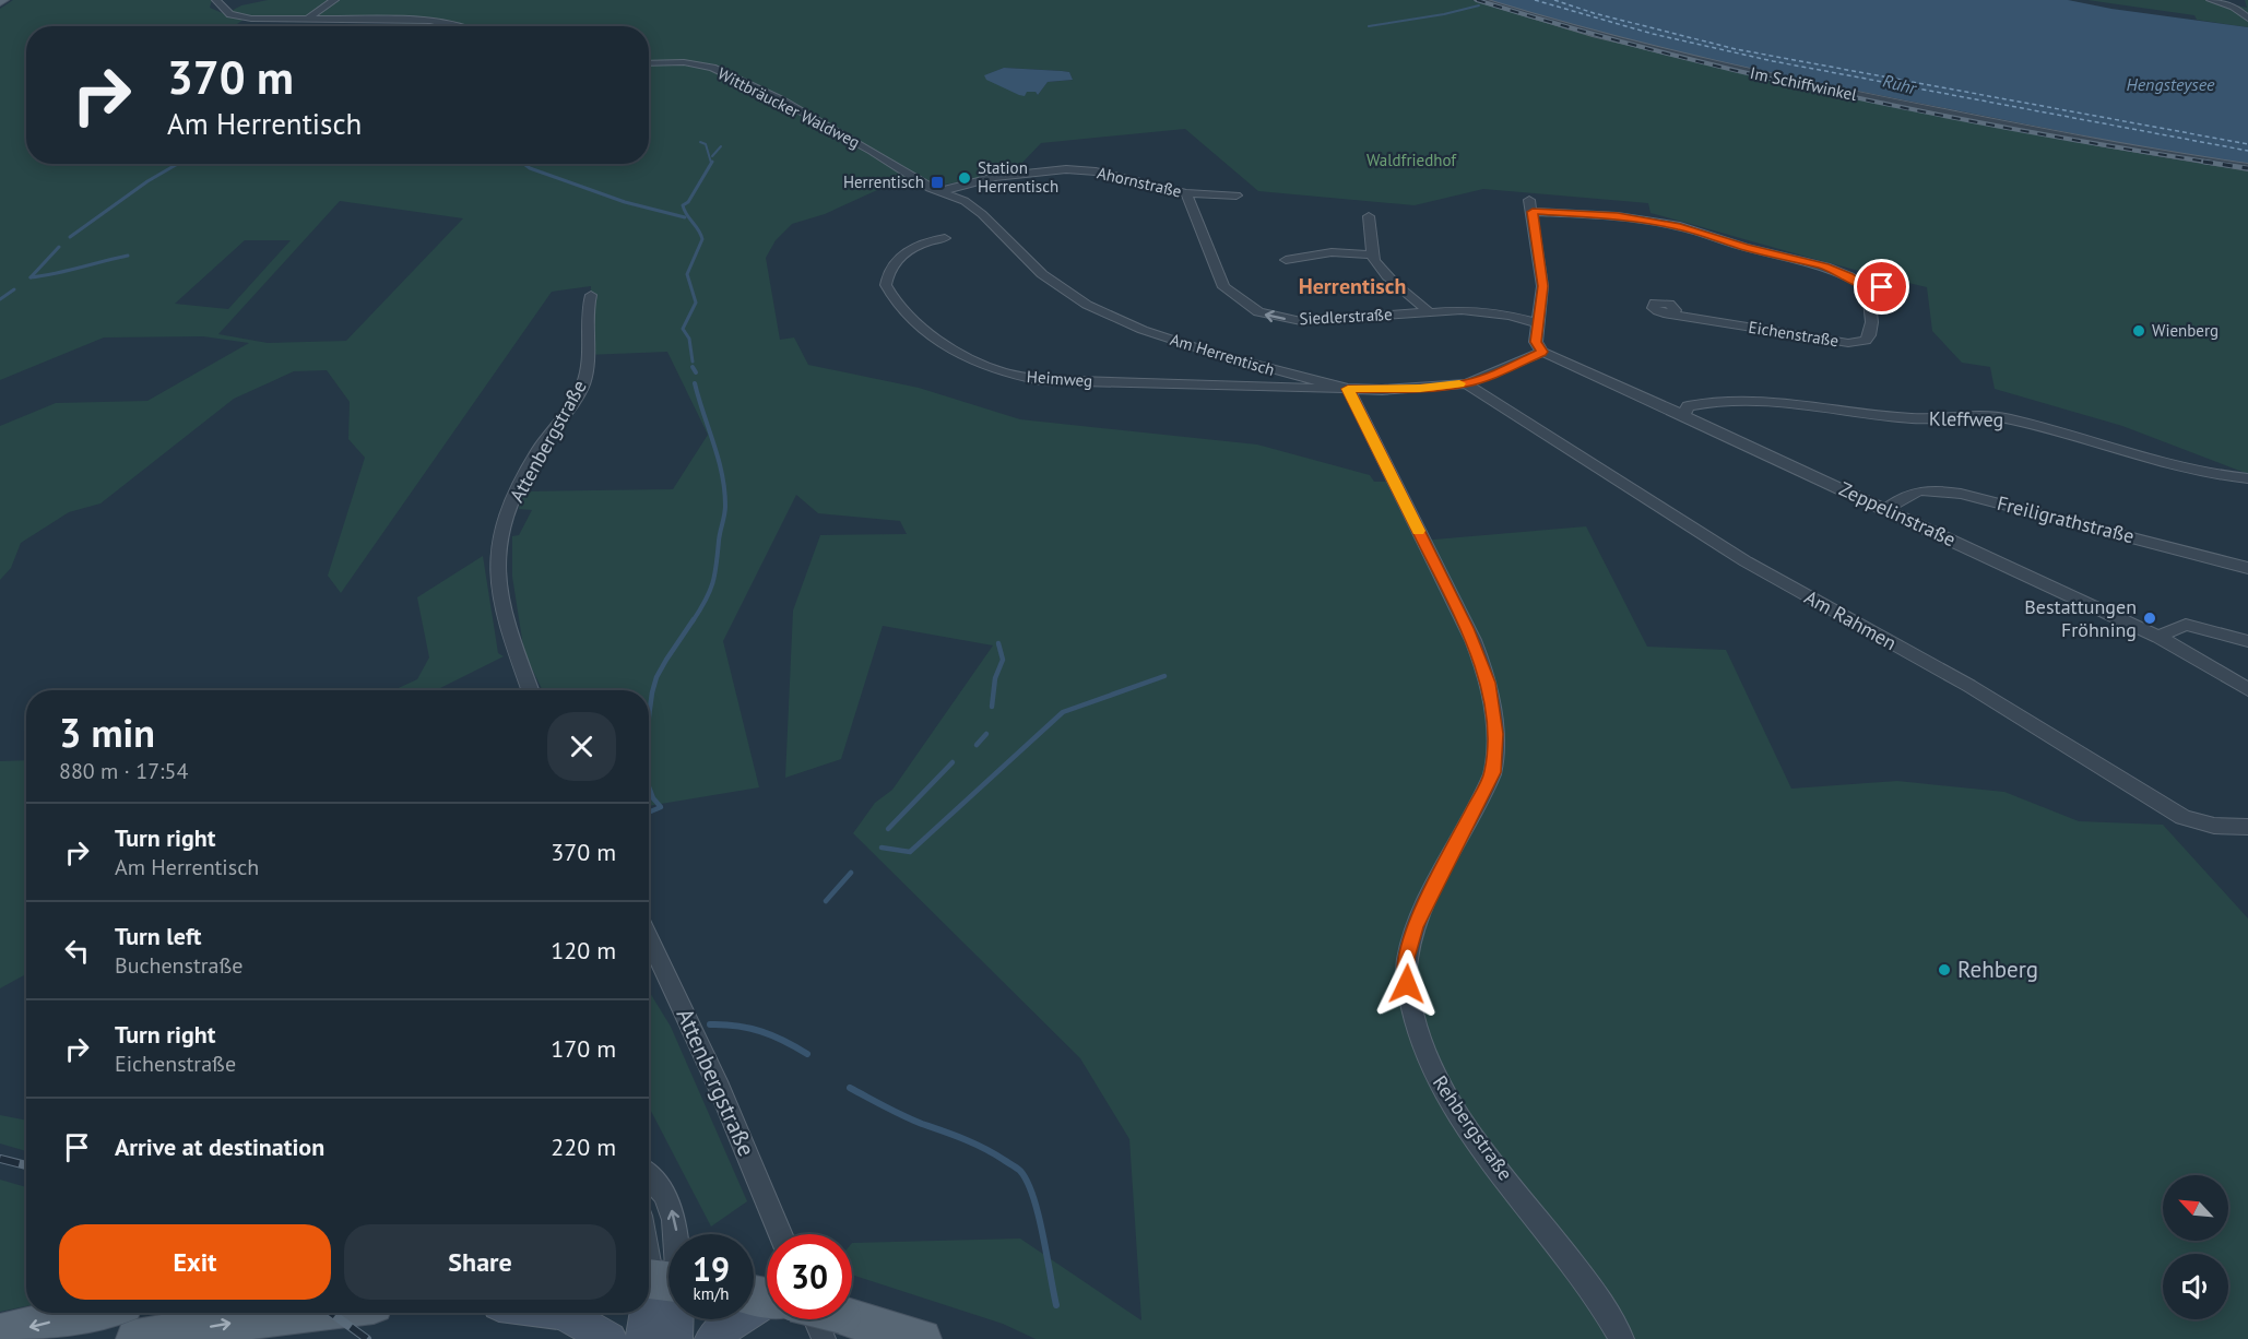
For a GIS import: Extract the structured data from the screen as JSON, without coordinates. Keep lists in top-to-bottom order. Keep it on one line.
{"streets":{"street":["Im Schiffwinkel","Wittbräucker Waldweg","Ahornstraße","Siedlerstraße","Eichenstraße","Am Herrentisch","Heimweg","Kleffweg","Attenbergstraße","Zeppelinstraße","Freiligrathstraße","Am Rahmen","Rehbergstraße"]},"crossings":[["Wittbräucker Waldweg","Ahornstraße"],["Wittbräucker Waldweg","Am Herrentisch"],["Ahornstraße","Siedlerstraße"],["Ahornstraße","Am Herrentisch"],["Am Herrentisch","Heimweg"],["Am Herrentisch","Zeppelinstraße"],["Am Herrentisch","Am Rahmen"],["Am Herrentisch","Rehbergstraße"],["Heimweg","Rehbergstraße"],["Kleffweg","Zeppelinstraße"],["Zeppelinstraße","Freiligrathstraße"]],"one_way":["Siedlerstraße"],"districts":["Herrentisch"],"water":["Ruhr","Hengsteysee"],"parks":["Waldfriedhof"],"places":{"other":["Station Herrentisch","Wienberg","Bestattungen Fröhning","Rehberg"],"transit":["Herrentisch"]},"north":"top left","page":{"turn":["370 m","Am Herrentisch"],"heading":["3 min","880 m · 17:54"],"list":[{"name":"Turn right","note":"Am Herrentisch","value":"370 m"},{"name":"Turn left","note":"Buchenstraße","value":"120 m"},{"name":"Turn right","note":"Eichenstraße","value":"170 m"},{"name":"Arrive at destination","value":"220 m"}],"buttons":["Exit","Share"],"speed":"19 km/h","limit":"30"}}
